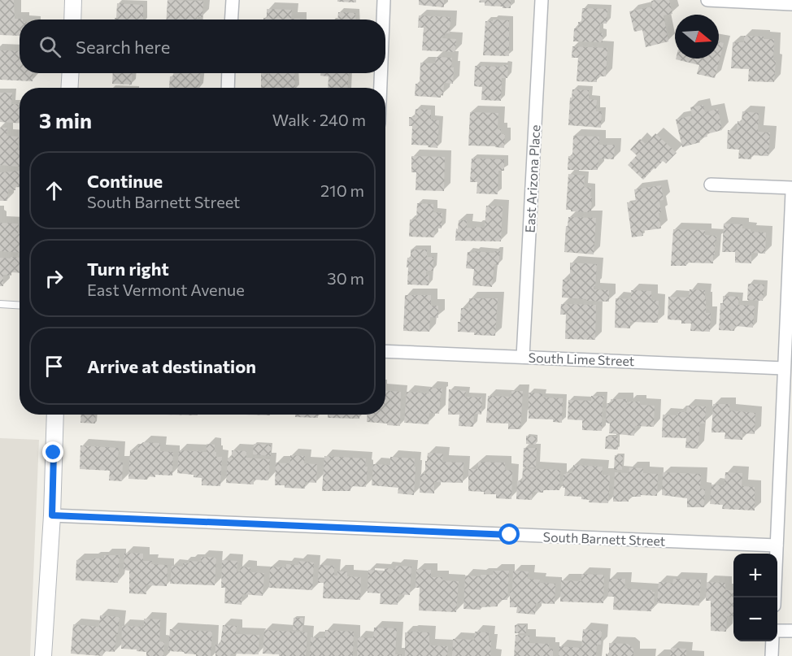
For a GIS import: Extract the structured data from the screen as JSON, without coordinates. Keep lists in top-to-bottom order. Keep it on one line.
{"streets":{"street":["East Arizona Place","South Lime Street","South Barnett Street"]},"crossings":[["East Arizona Place","South Lime Street"]],"north":"right","page":{"search":"Search here","heading":["3 min","Walk · 240 m"],"list":[["Continue","South Barnett Street","210 m"],["Turn right","East Vermont Avenue","30 m"],"Arrive at destination"],"map_buttons":["+","−"]}}
